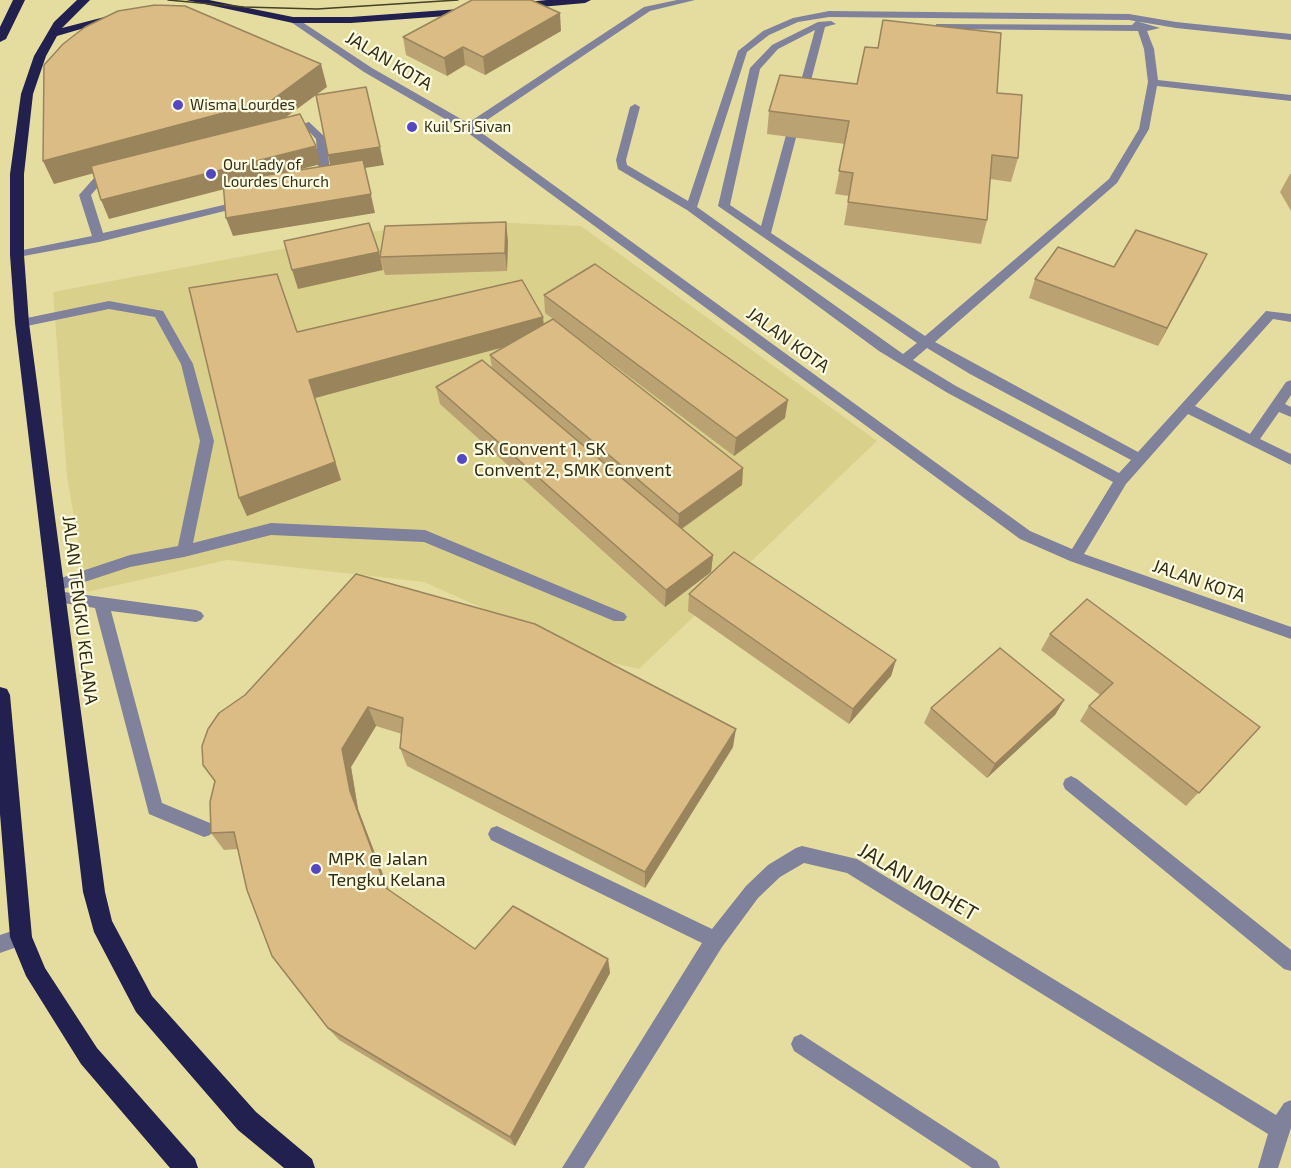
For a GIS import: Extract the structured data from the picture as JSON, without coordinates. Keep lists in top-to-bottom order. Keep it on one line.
{"streets":{"highway":["JALAN TENGKU KELANA"],"street":["JALAN KOTA","JALAN MOHET"]},"places":["Wisma Lourdes","Kuil Sri Sivan","Our Lady of Lourdes Church","SK Convent 1, SK Convent 2, SMK Convent","MPK @ Jalan Tengku Kelana"]}
